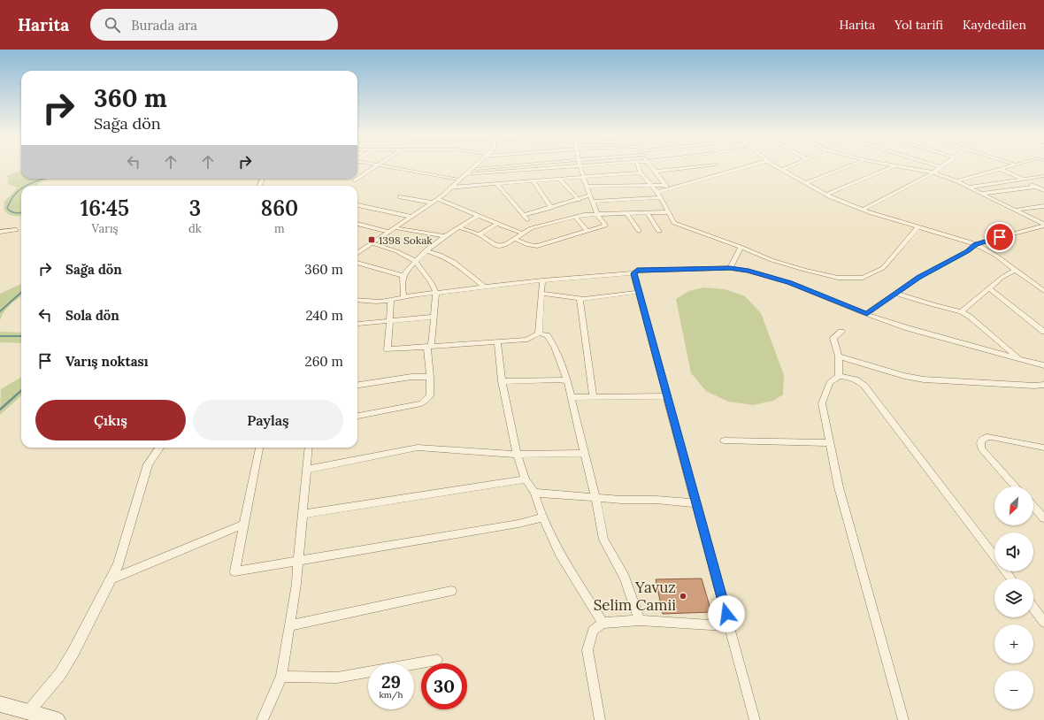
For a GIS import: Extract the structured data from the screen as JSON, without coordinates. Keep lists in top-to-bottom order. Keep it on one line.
{"places":{"transit":["1398 Sokak"],"other":["Yavuz Selim Camii"]},"north":"bottom left","page":{"header":"Harita","search":"Burada ara","nav":["Harita","Yol tarifi","Kaydedilen"],"turn":["360 m","Sağa dön"],"eta":["16:45","Varış","3","dk","860","m"],"list":[{"name":"Sağa dön","value":"360 m"},{"name":"Sola dön","value":"240 m"},{"name":"Varış noktası","value":"260 m"}],"buttons":["Çıkış","Paylaş"],"map_buttons":["+","−"],"speed":"29 km/h","limit":"30"}}
